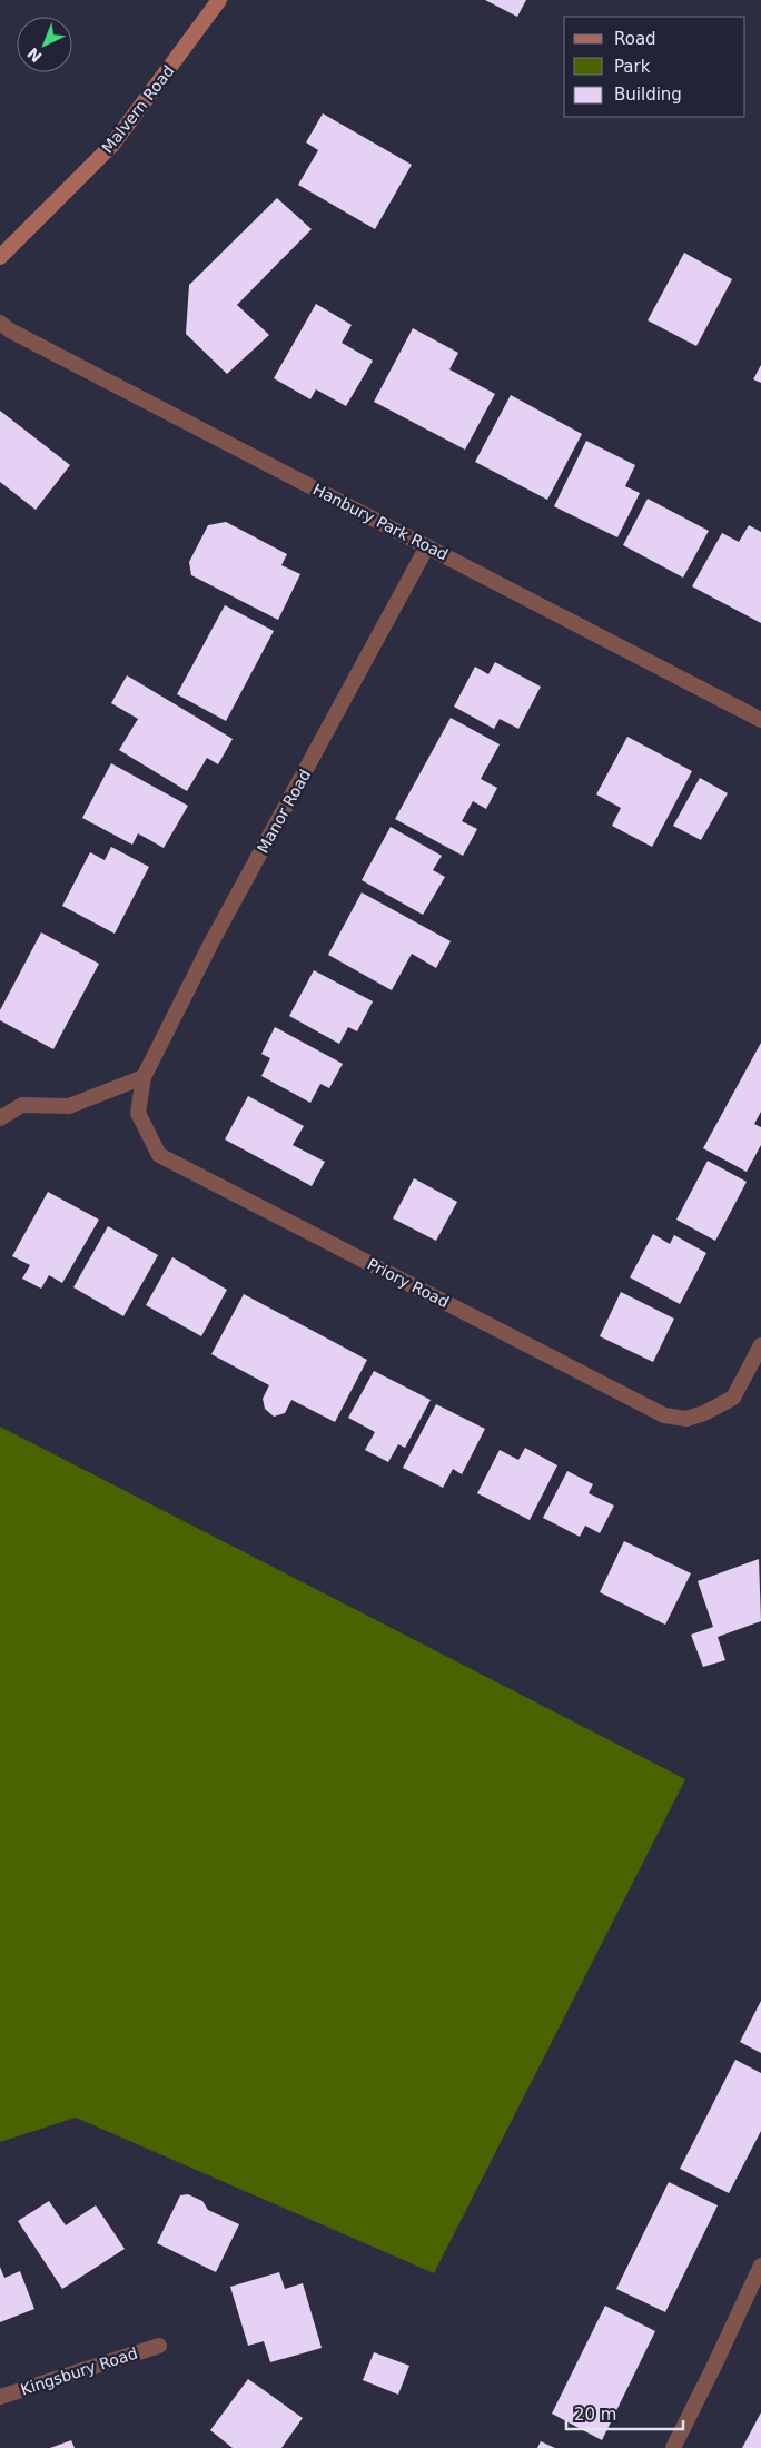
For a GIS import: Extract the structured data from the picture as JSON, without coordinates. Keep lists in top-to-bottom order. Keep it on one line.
{"streets":{"main road":["Malvern Road"],"street":["Hanbury Park Road","Manor Road","Priory Road","Kingsbury Road"]},"crossings":[["Hanbury Park Road","Manor Road"],["Manor Road","Priory Road"]],"legend":["Road","Park","Building"],"scale_bar":"20 m","north":"bottom left"}
